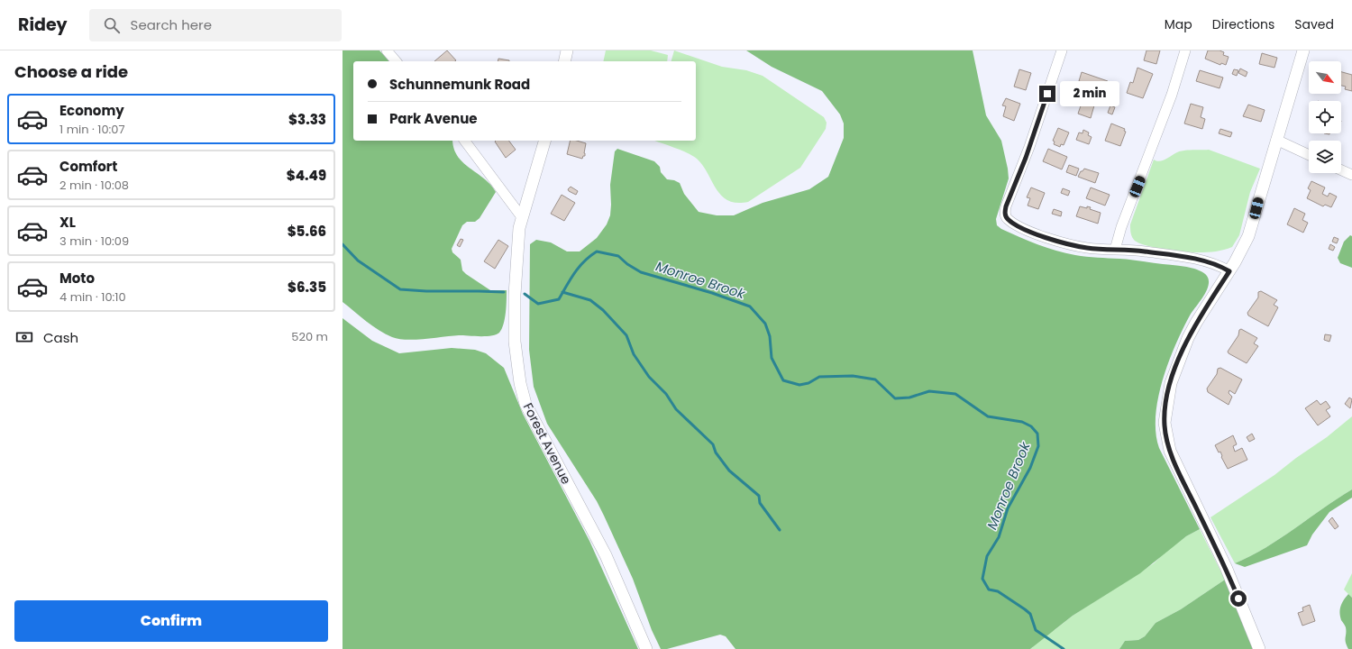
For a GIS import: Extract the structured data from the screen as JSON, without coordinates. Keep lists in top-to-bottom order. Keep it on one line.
{"streets":{"street":["Forest Avenue"]},"water":["Monroe Brook"],"north":"bottom right","page":{"header":"Ridey","search":"Search here","nav":["Map","Directions","Saved"],"heading":"Choose a ride","banner":["Schunnemunk Road","Park Avenue"],"bubble":"2 min","list":[{"name":"Economy","note":"1 min · 10:07","value":"$3.33"},{"name":"Comfort","note":"2 min · 10:08","value":"$4.49"},{"name":"XL","note":"3 min · 10:09","value":"$5.66"},{"name":"Moto","note":"4 min · 10:10","value":"$6.35"}],"pay":["Cash","520 m"],"buttons":"Confirm"}}
